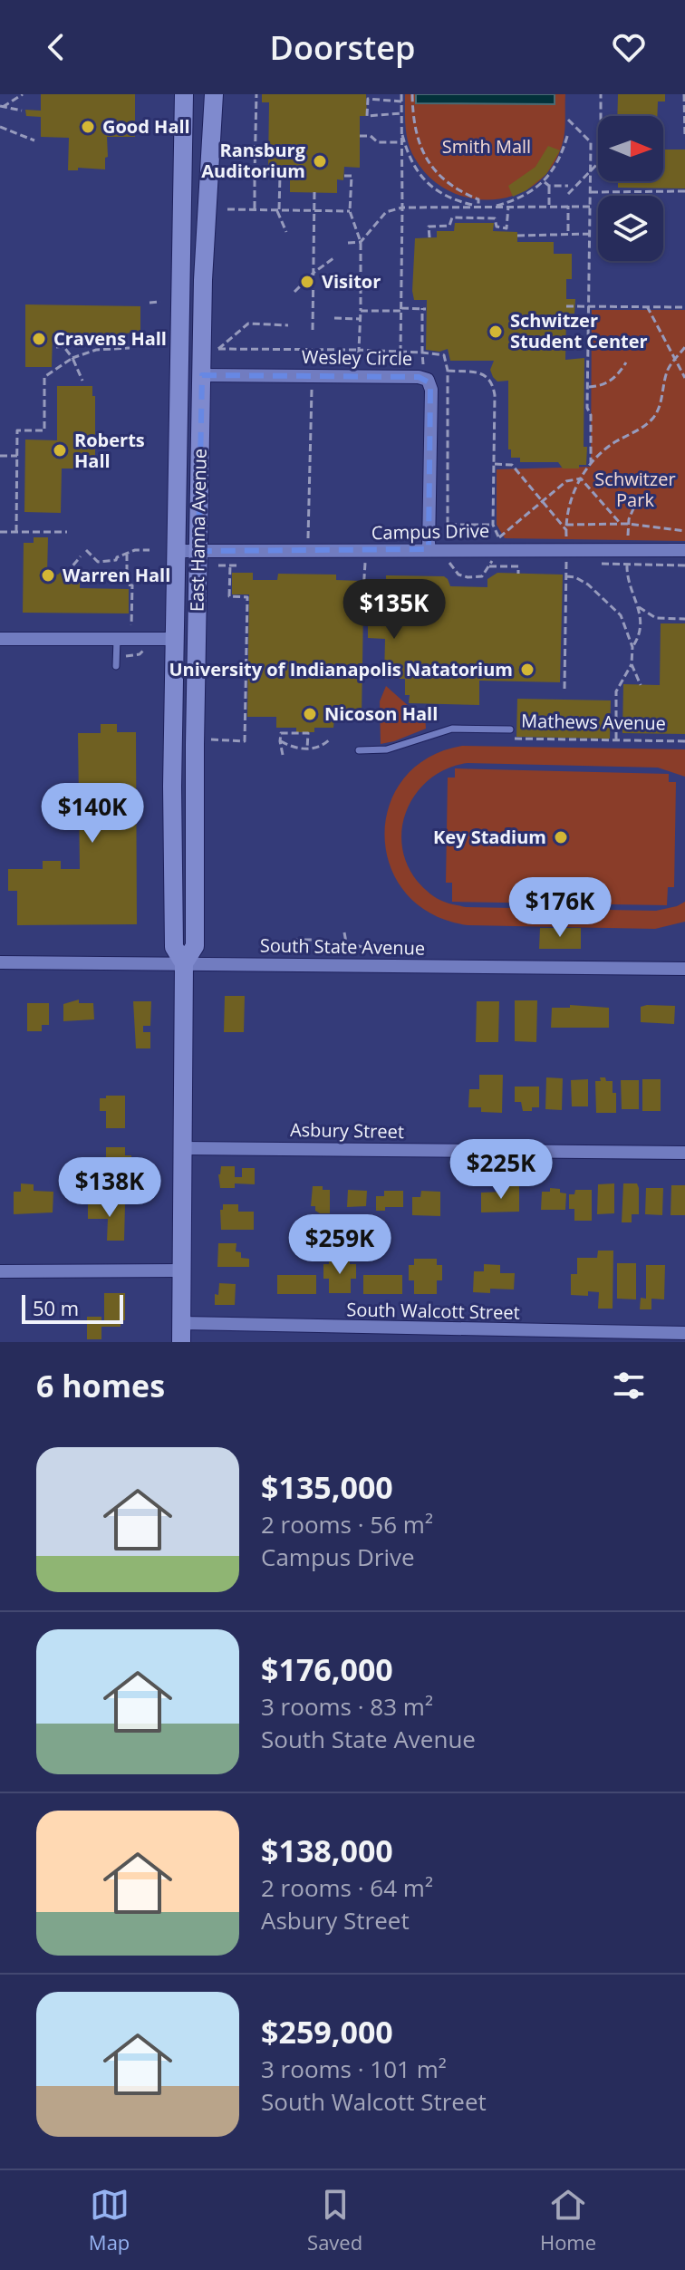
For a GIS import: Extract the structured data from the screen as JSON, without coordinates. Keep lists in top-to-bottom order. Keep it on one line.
{"streets":{"main road":["East Hanna Avenue"],"street":["Wesley Circle","Campus Drive","South State Avenue","Asbury Street","South Walcott Street"],"path":["Mathews Avenue"]},"crossings":[["Wesley Circle","East Hanna Avenue"],["Wesley Circle","Campus Drive"],["East Hanna Avenue","Campus Drive"],["East Hanna Avenue","South State Avenue"],["East Hanna Avenue","Asbury Street"],["East Hanna Avenue","South Walcott Street"]],"parks":["Smith Mall","Schwitzer Park"],"places":["Good Hall","Ransburg Auditorium","Visitor","Schwitzer Student Center","Cravens Hall","Roberts Hall","Warren Hall","University of Indianapolis Natatorium","Nicoson Hall","Key Stadium"],"scale_bar":"50 m","north":"right","page":{"header":"Doorstep","price":["$135K","$140K","$176K","$225K","$138K","$259K"],"scale":"50 m","heading":"6 homes","list":[{"name":"$135,000","note":"2 rooms · 56 m² · Campus Drive"},{"name":"$176,000","note":"3 rooms · 83 m² · South State Avenue"},{"name":"$138,000","note":"2 rooms · 64 m² · Asbury Street"},{"name":"$259,000","note":"3 rooms · 101 m² · South Walcott Street"}],"tabs":["Map","Saved","Home"]}}
